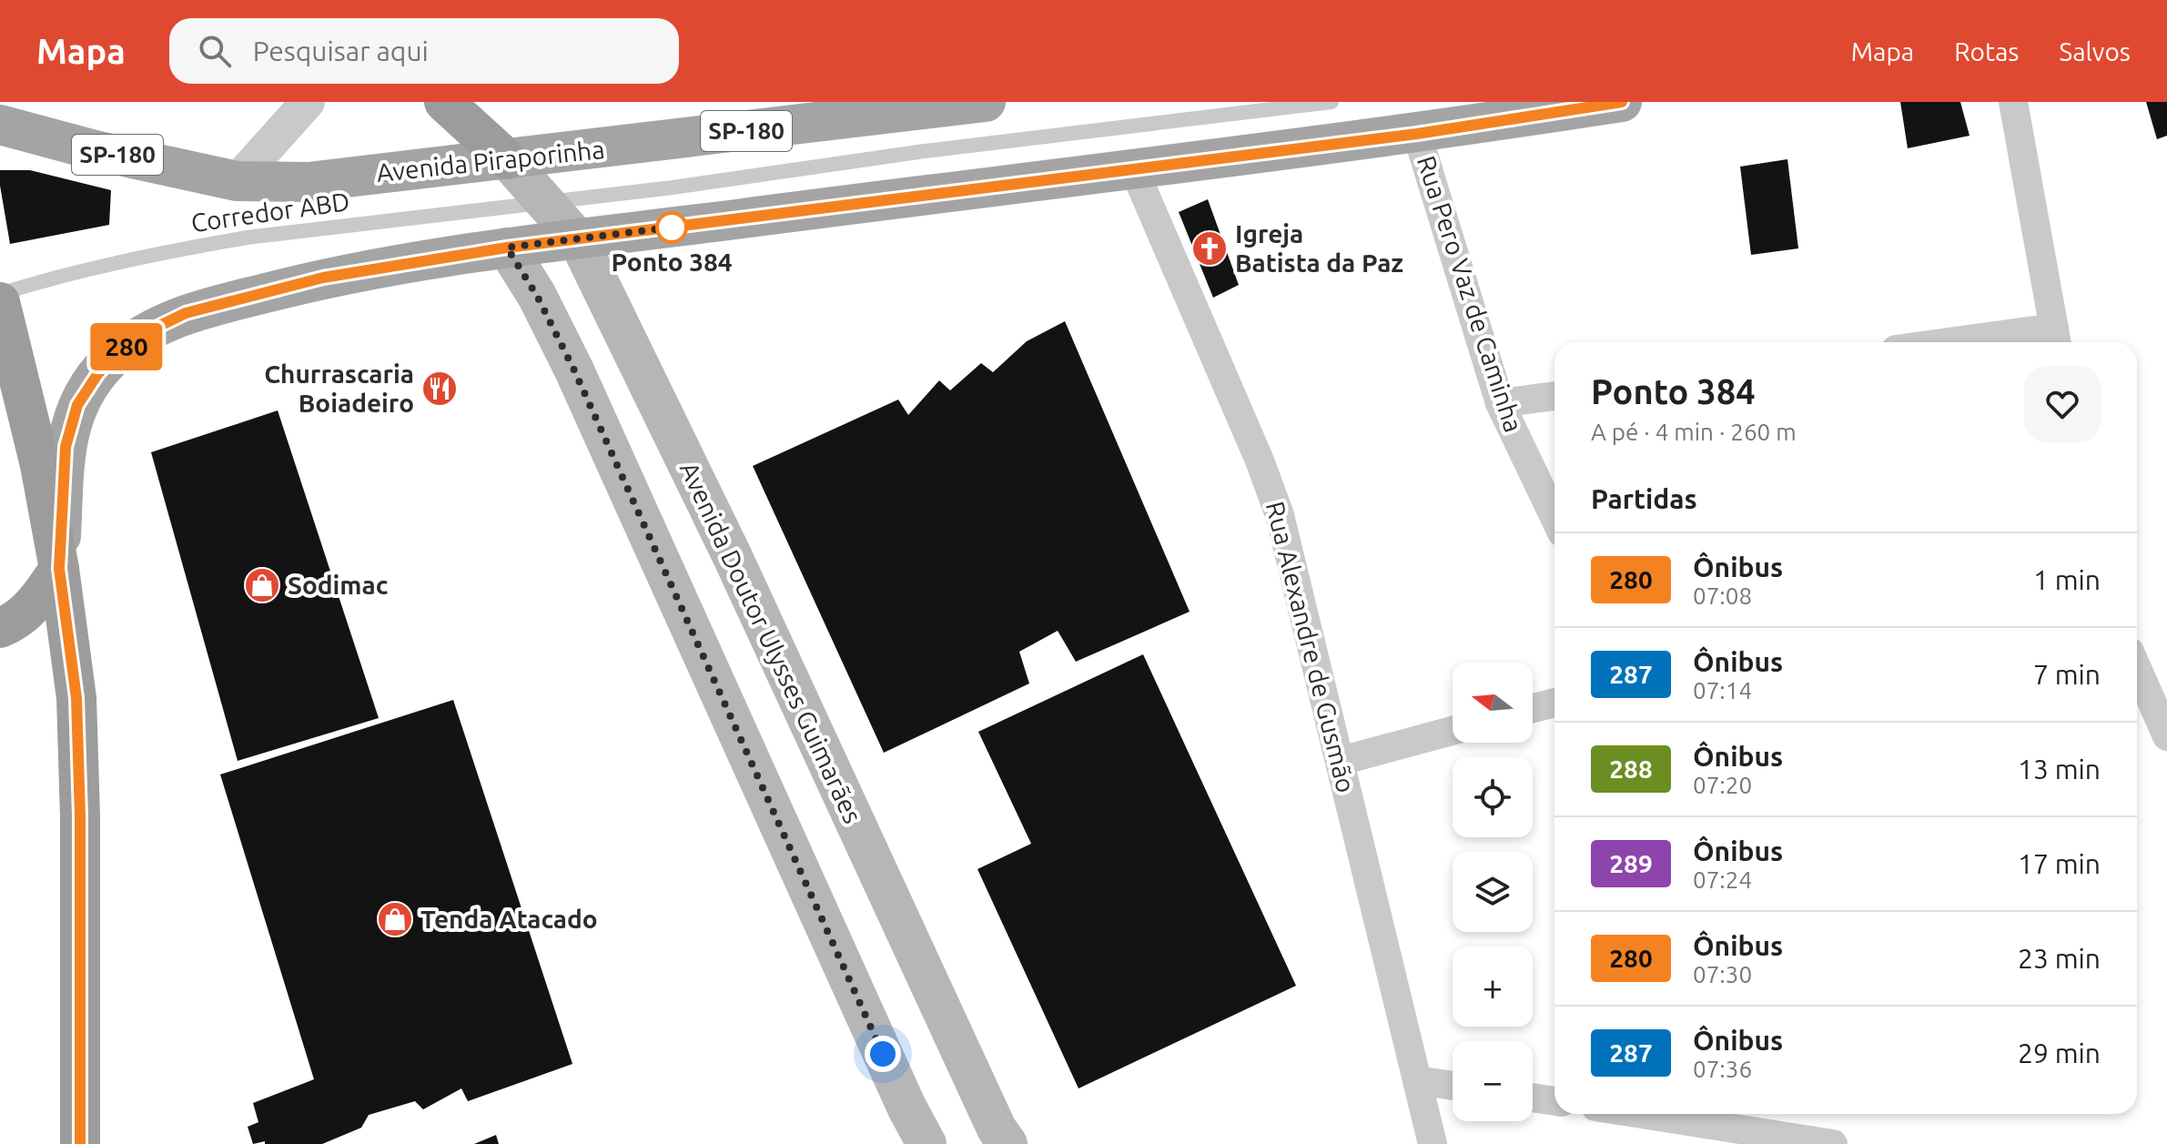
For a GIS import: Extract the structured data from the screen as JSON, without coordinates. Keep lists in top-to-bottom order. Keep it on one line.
{"streets":{"main road":["SP-180","Avenida Piraporinha","Avenida Doutor Ulysses Guimarães"],"street":["Rua Pero Vaz de Caminha","Rua Alexandre de Gusmão"],"lane":["Corredor ABD"]},"crossings":[["Avenida Piraporinha","Avenida Doutor Ulysses Guimarães"],["Corredor ABD","Avenida Doutor Ulysses Guimarães"]],"places":{"other":["Ponto 384"],"church":["Igreja Batista da Paz"],"restaurant":["Churrascaria Boiadeiro"],"shop":["Sodimac","Tenda Atacado"]},"lines":["bus line 280"],"north":"left","page":{"header":"Mapa","search":"Pesquisar aqui","nav":["Mapa","Rotas","Salvos"],"on_map":"280","heading":[["Ponto 384","A pé · 4 min · 260 m"],"Partidas"],"list":[{"mark":"280","name":"Ônibus","note":"07:08","value":"1 min"},{"mark":"287","name":"Ônibus","note":"07:14","value":"7 min"},{"mark":"288","name":"Ônibus","note":"07:20","value":"13 min"},{"mark":"289","name":"Ônibus","note":"07:24","value":"17 min"},{"mark":"280","name":"Ônibus","note":"07:30","value":"23 min"},{"mark":"287","name":"Ônibus","note":"07:36","value":"29 min"}],"map_buttons":["+","−"]}}
